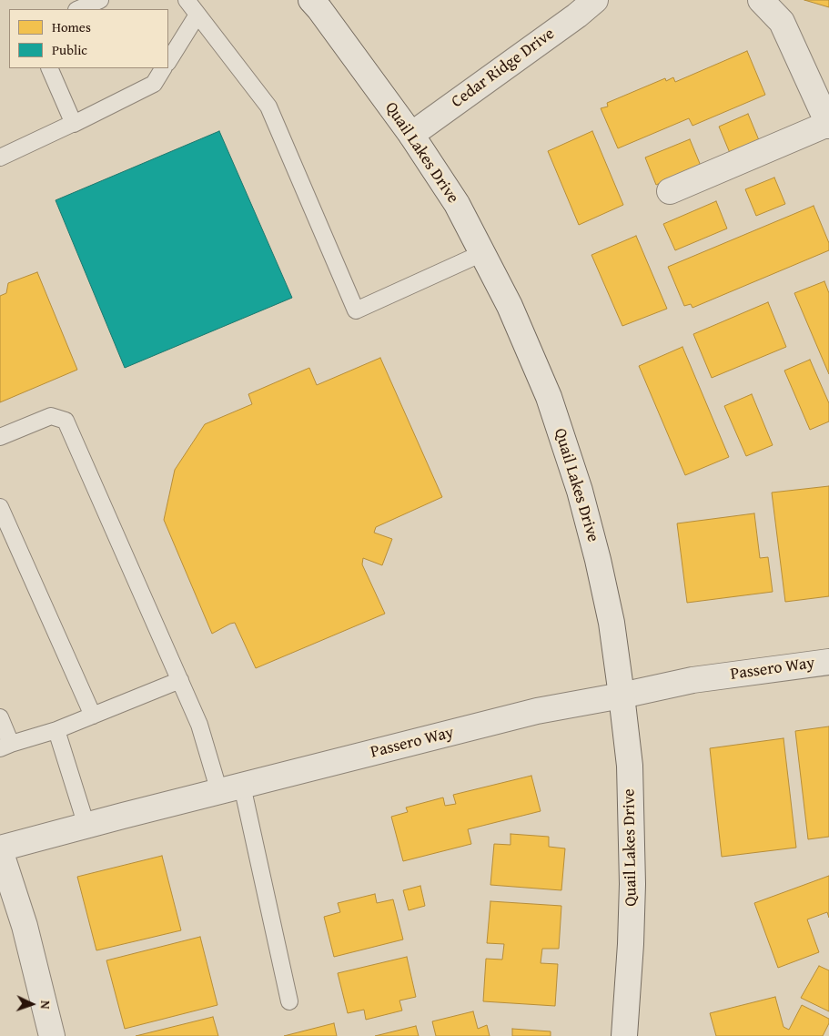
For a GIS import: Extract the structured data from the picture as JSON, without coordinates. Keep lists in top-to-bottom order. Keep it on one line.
{"streets":{"street":["Cedar Ridge Drive","Quail Lakes Drive","Passero Way"]},"crossings":[["Cedar Ridge Drive","Quail Lakes Drive"],["Quail Lakes Drive","Passero Way"]],"legend":["Homes","Public"],"north":"right"}
